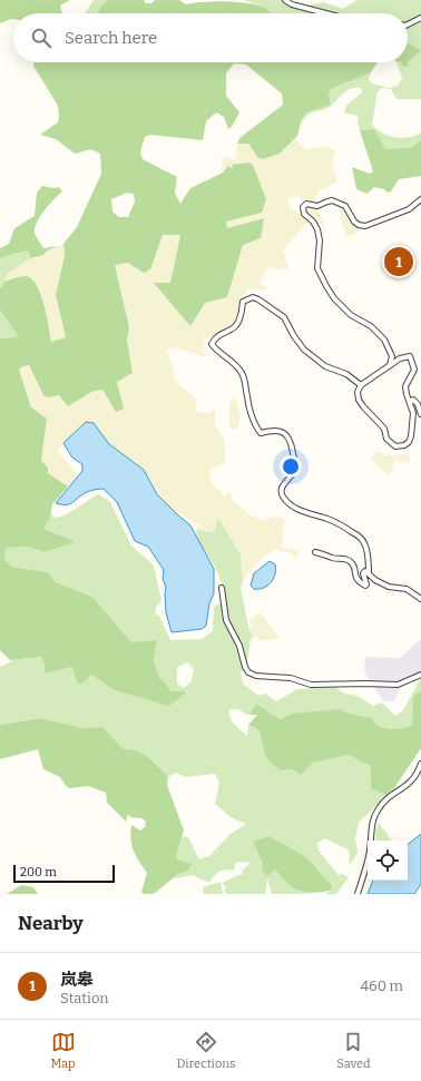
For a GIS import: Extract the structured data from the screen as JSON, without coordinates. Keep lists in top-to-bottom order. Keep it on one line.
{"scale_bar":"200 m","page":{"search":"Search here","pins":"1","scale":"200 m","heading":"Nearby","list":[{"mark":"1","name":"岚皋","note":"Station","value":"460 m"}],"nav":["Map","Directions","Saved"]}}
